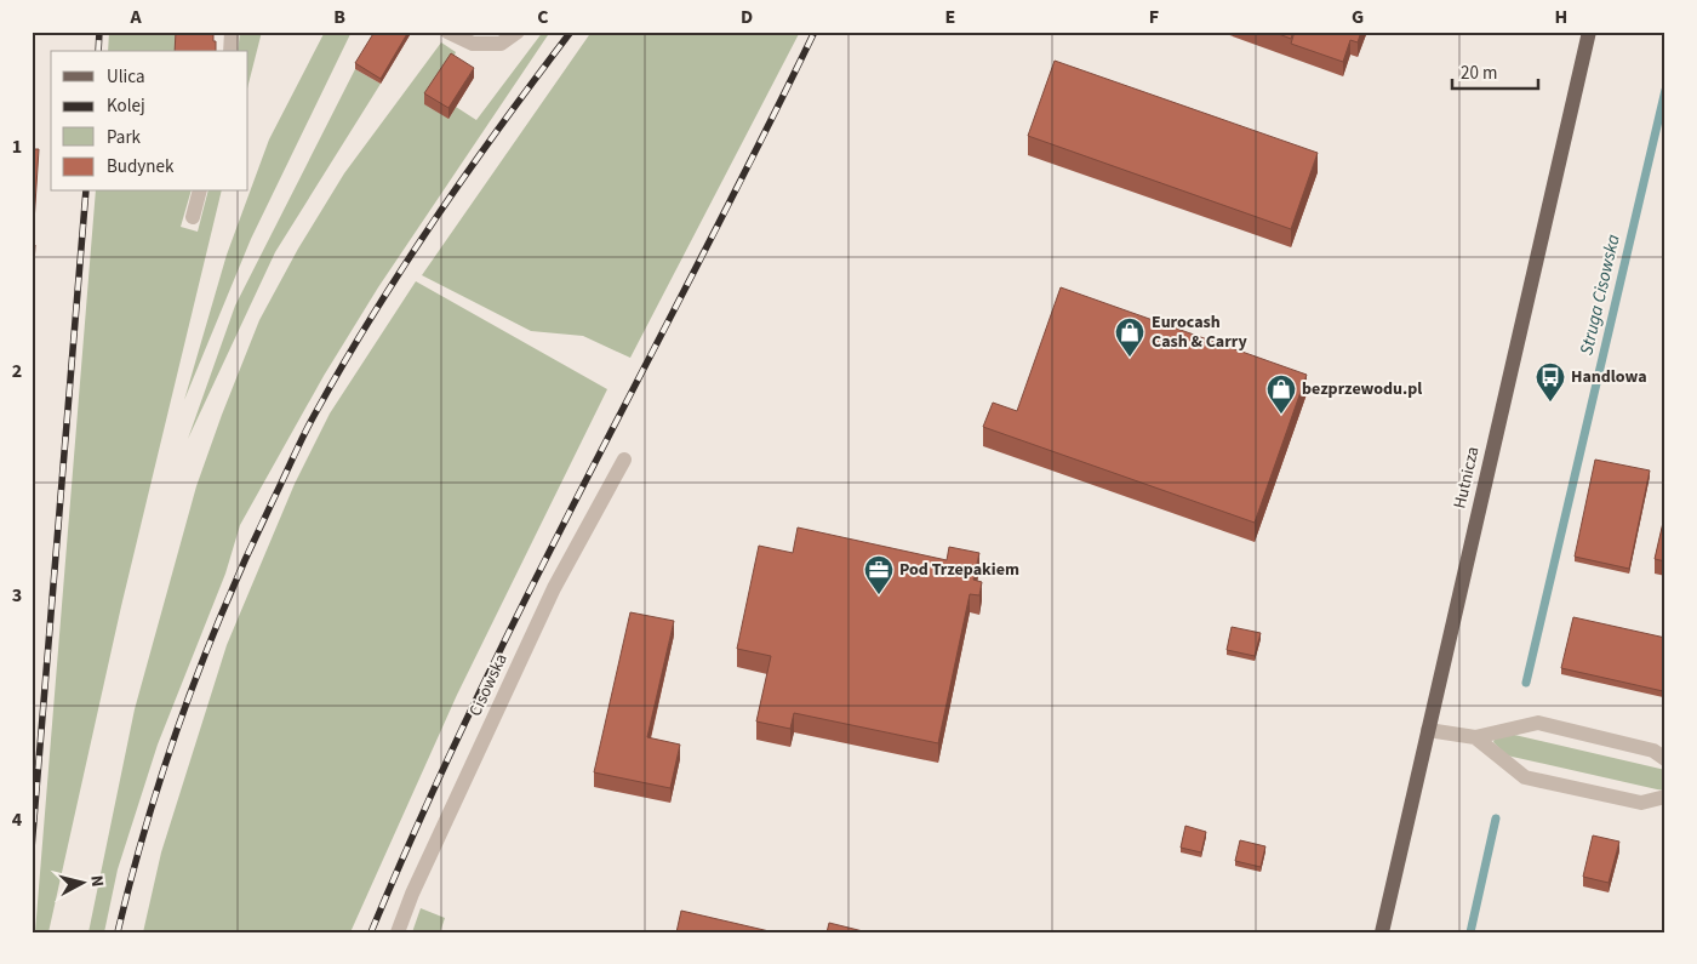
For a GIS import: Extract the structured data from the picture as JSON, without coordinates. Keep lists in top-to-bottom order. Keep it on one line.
{"streets":{"main road":["Hutnicza"],"street":["Cisowska"]},"water":["Struga Cisowska"],"places":{"shop":["Eurocash Cash & Carry","bezprzewodu.pl"],"bus stop":["Handlowa"],"office":["Pod Trzepakiem"]},"legend":["Ulica","Kolej","Park","Budynek"],"scale_bar":"20 m","north":"right","grid":{"columns":["A","B","C","D","E","F","G","H"],"rows":["1","2","3","4"]}}
